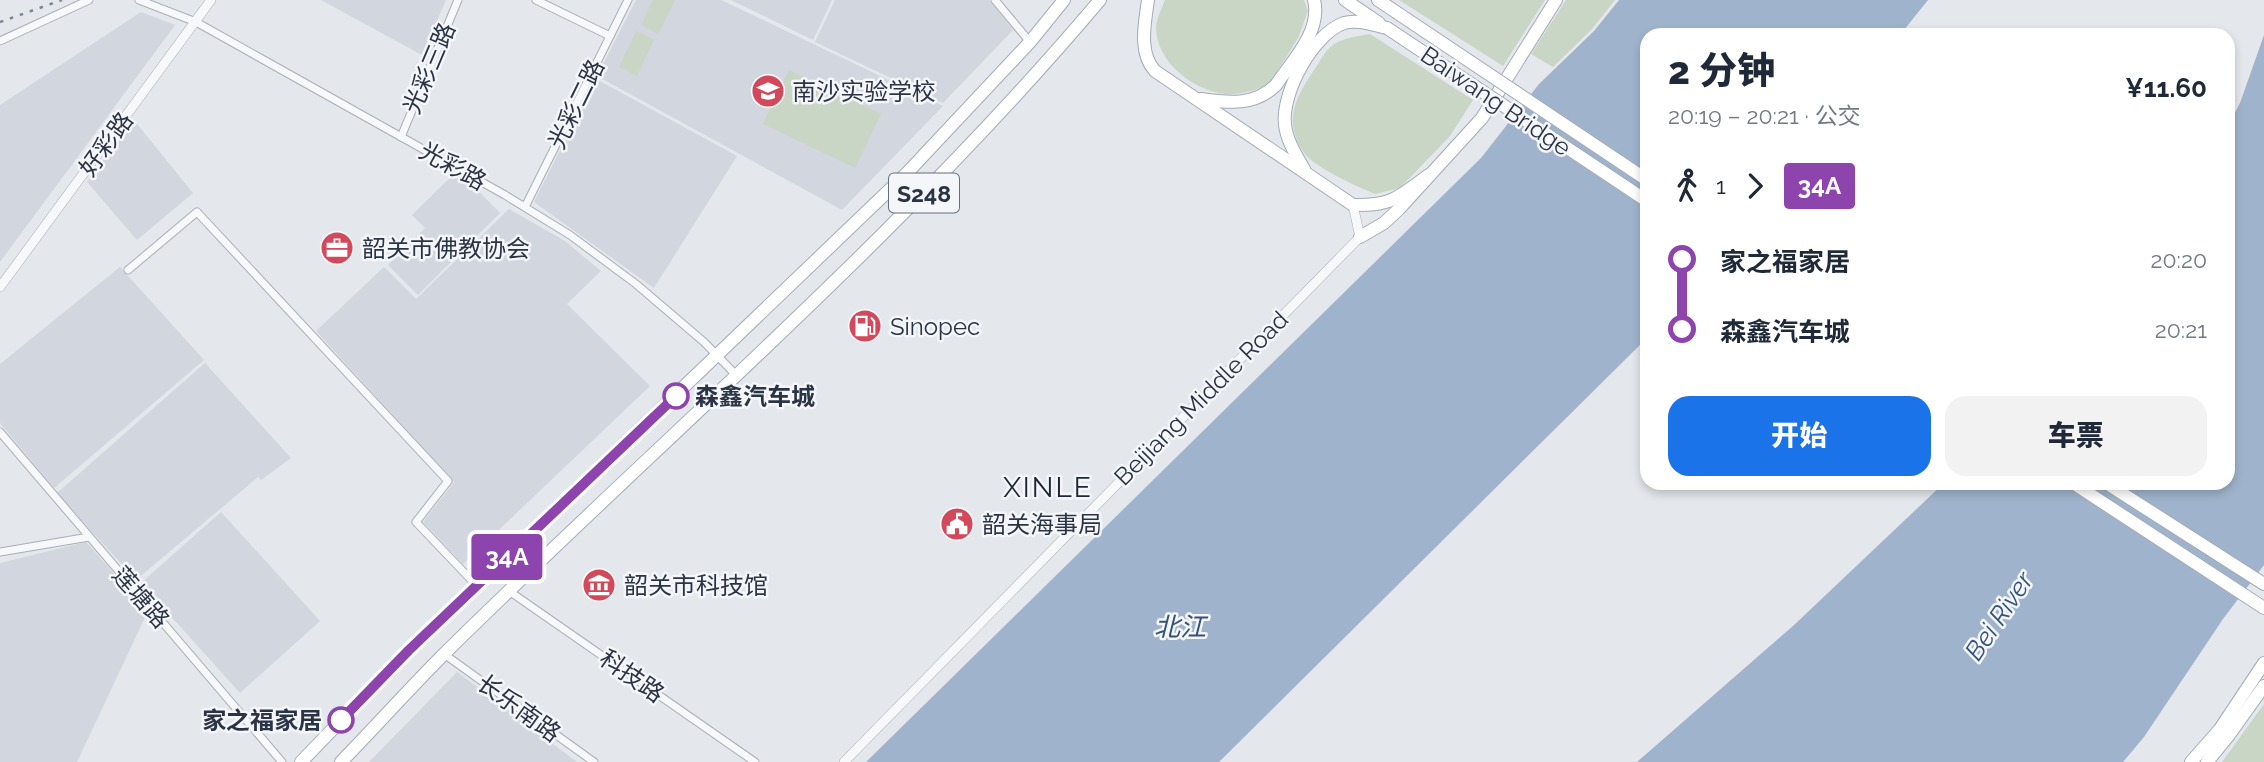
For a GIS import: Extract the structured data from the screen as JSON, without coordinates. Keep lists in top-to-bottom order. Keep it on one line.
{"streets":{"main road":["Baiwang Bridge","S248"],"street":["光彩三路","光彩二路","好彩路","光彩路","Beijiang Middle Road","莲塘路","科技路","长乐南路"]},"crossings":[["光彩三路","光彩路"],["光彩二路","光彩路"],["好彩路","光彩路"],["光彩路","S248"],["S248","科技路"],["S248","长乐南路"]],"districts":["XINLE"],"water":["Bei River","北江"],"places":{"school or university":["南沙实验学校"],"office":["韶关市佛教协会"],"fuel station":["Sinopec"],"other":["森鑫汽车城","家之福家居"],"public building":["韶关海事局"],"museum":["韶关市科技馆"]},"lines":["bus line 34A"],"page":{"on_map":"34A","heading":["2 分钟","20:19 – 20:21 · 公交","¥11.60"],"legs":["1","34A"],"list":[{"name":"家之福家居","value":"20:20"},{"name":"森鑫汽车城","value":"20:21"}],"buttons":["开始","车票"]}}
